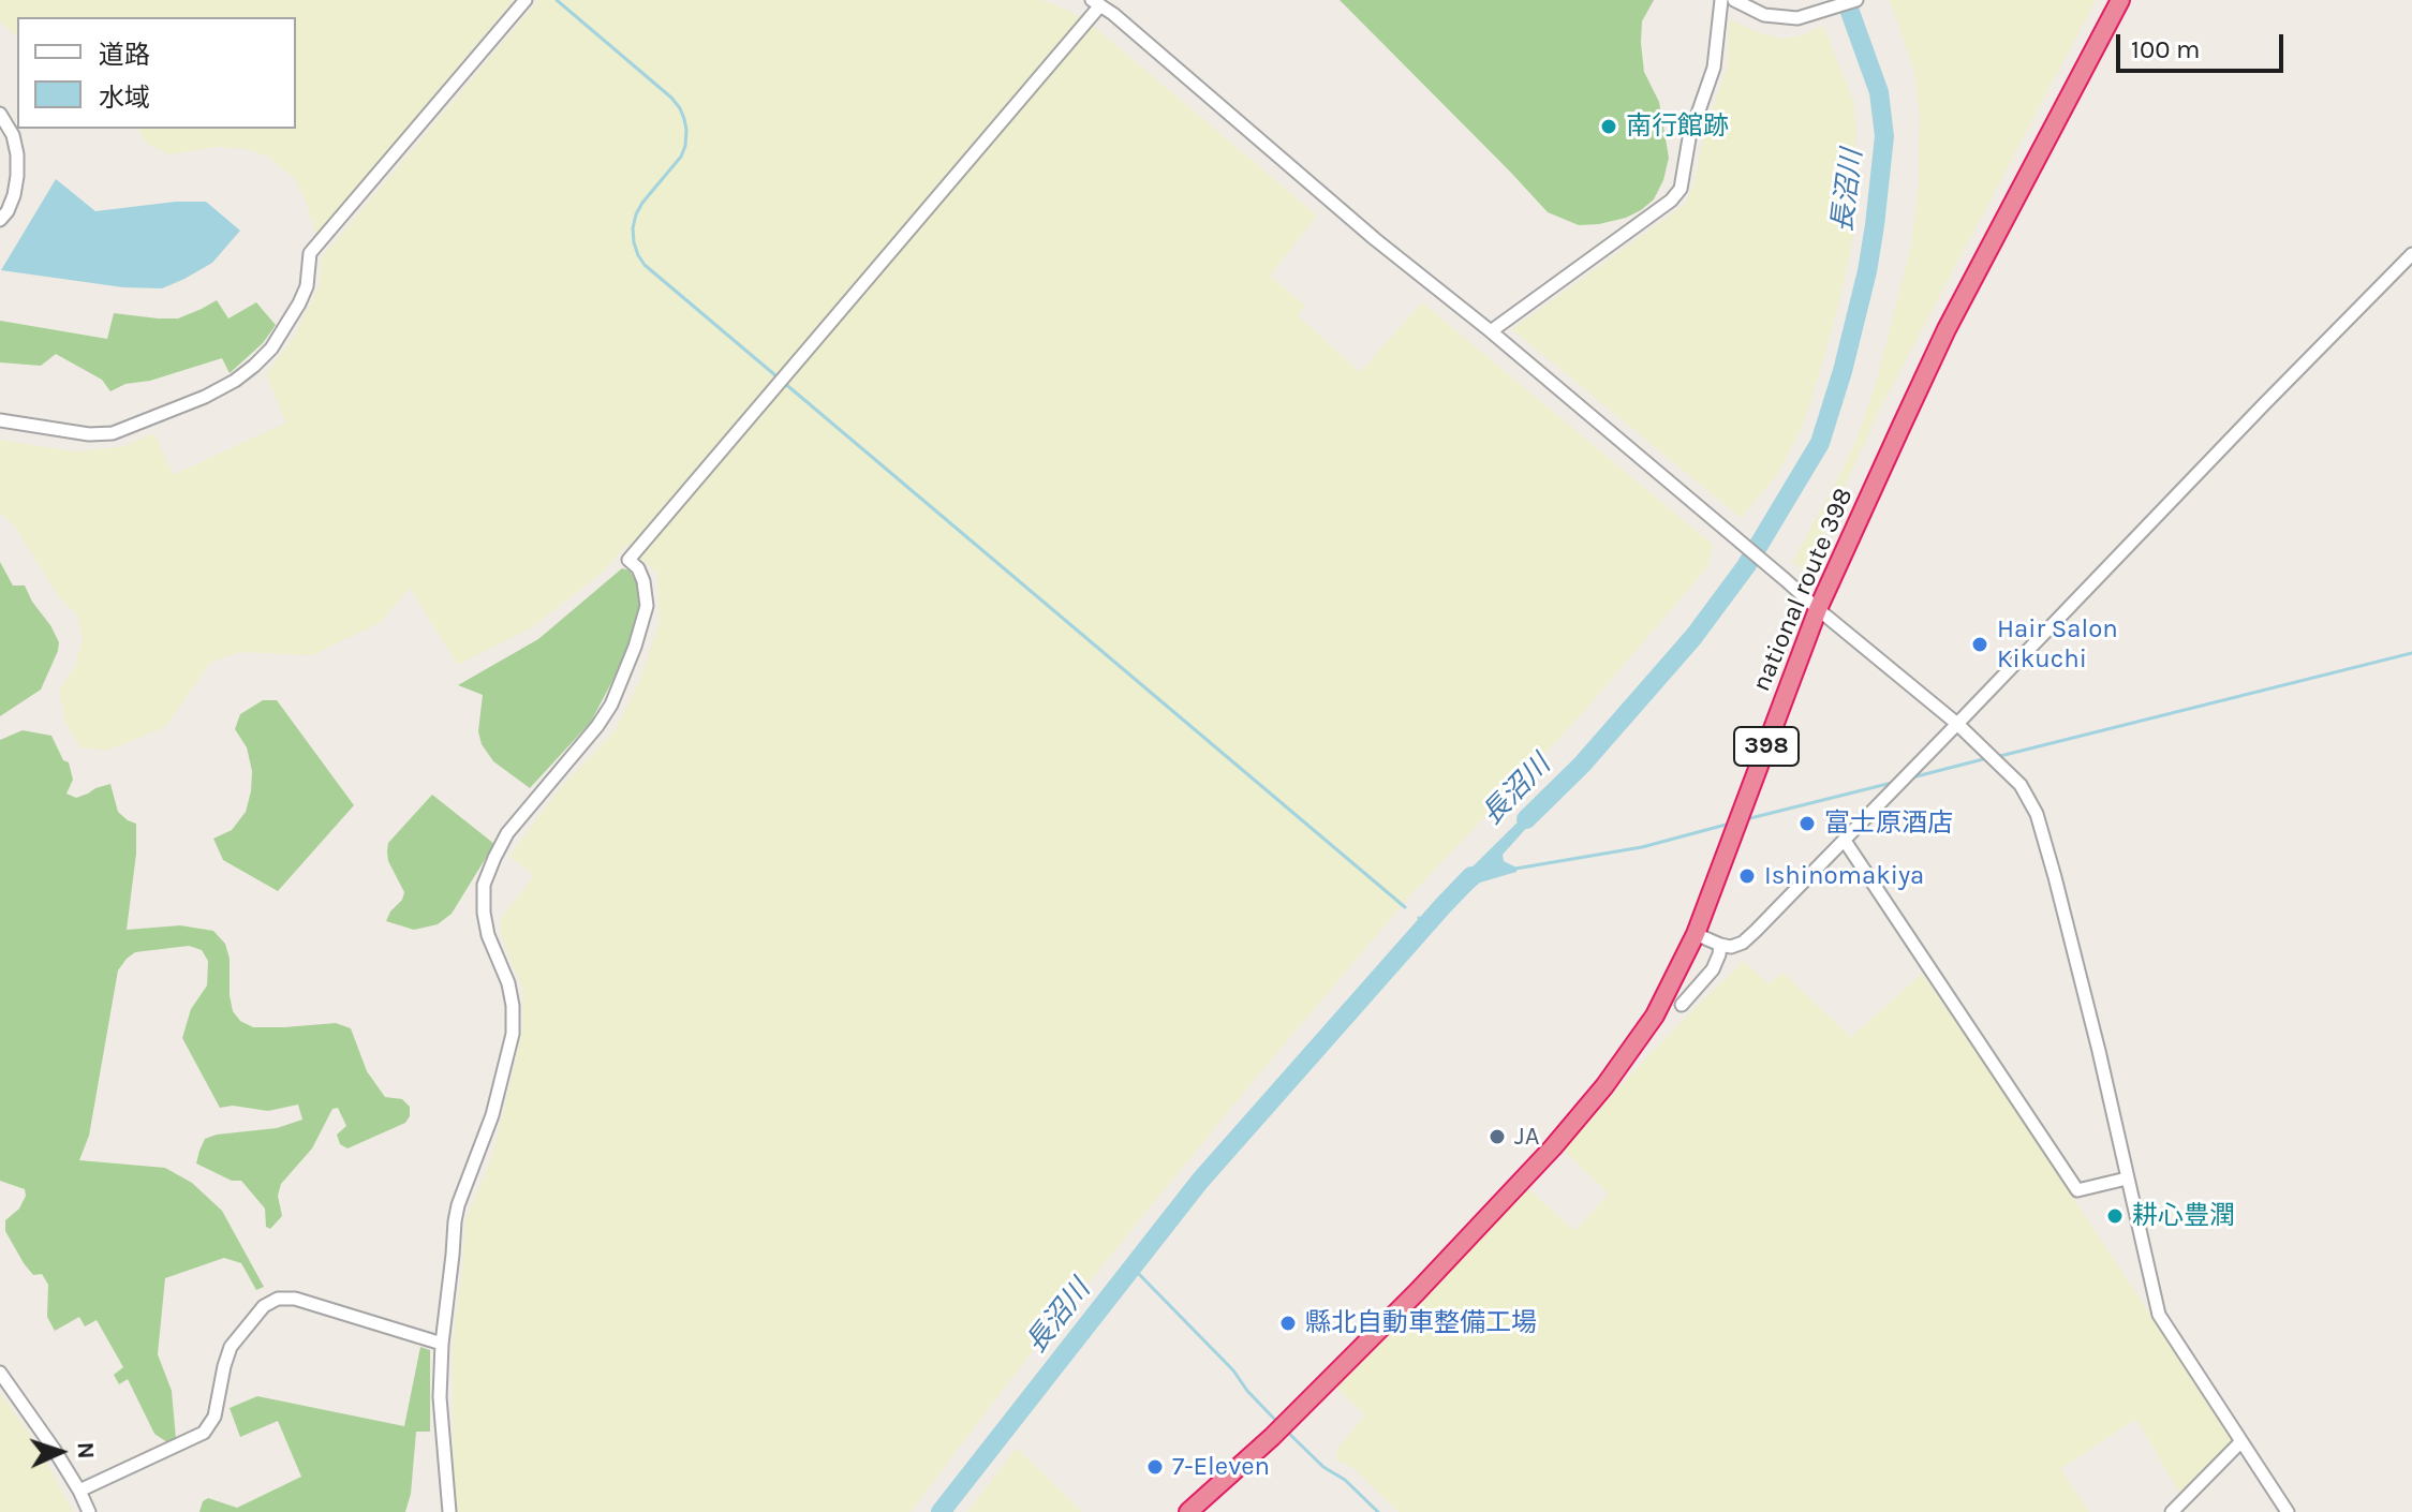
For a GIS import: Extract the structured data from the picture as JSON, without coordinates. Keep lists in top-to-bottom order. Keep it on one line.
{"streets":{"highway":["national route 398","398"]},"water":["長沼川"],"places":["南行館跡","Hair Salon Kikuchi","富士原酒店","Ishinomakiya","JA","耕心豊潤","縣北自動車整備工場","7-Eleven"],"legend":["道路","水域"],"scale_bar":"100 m","north":"right"}
